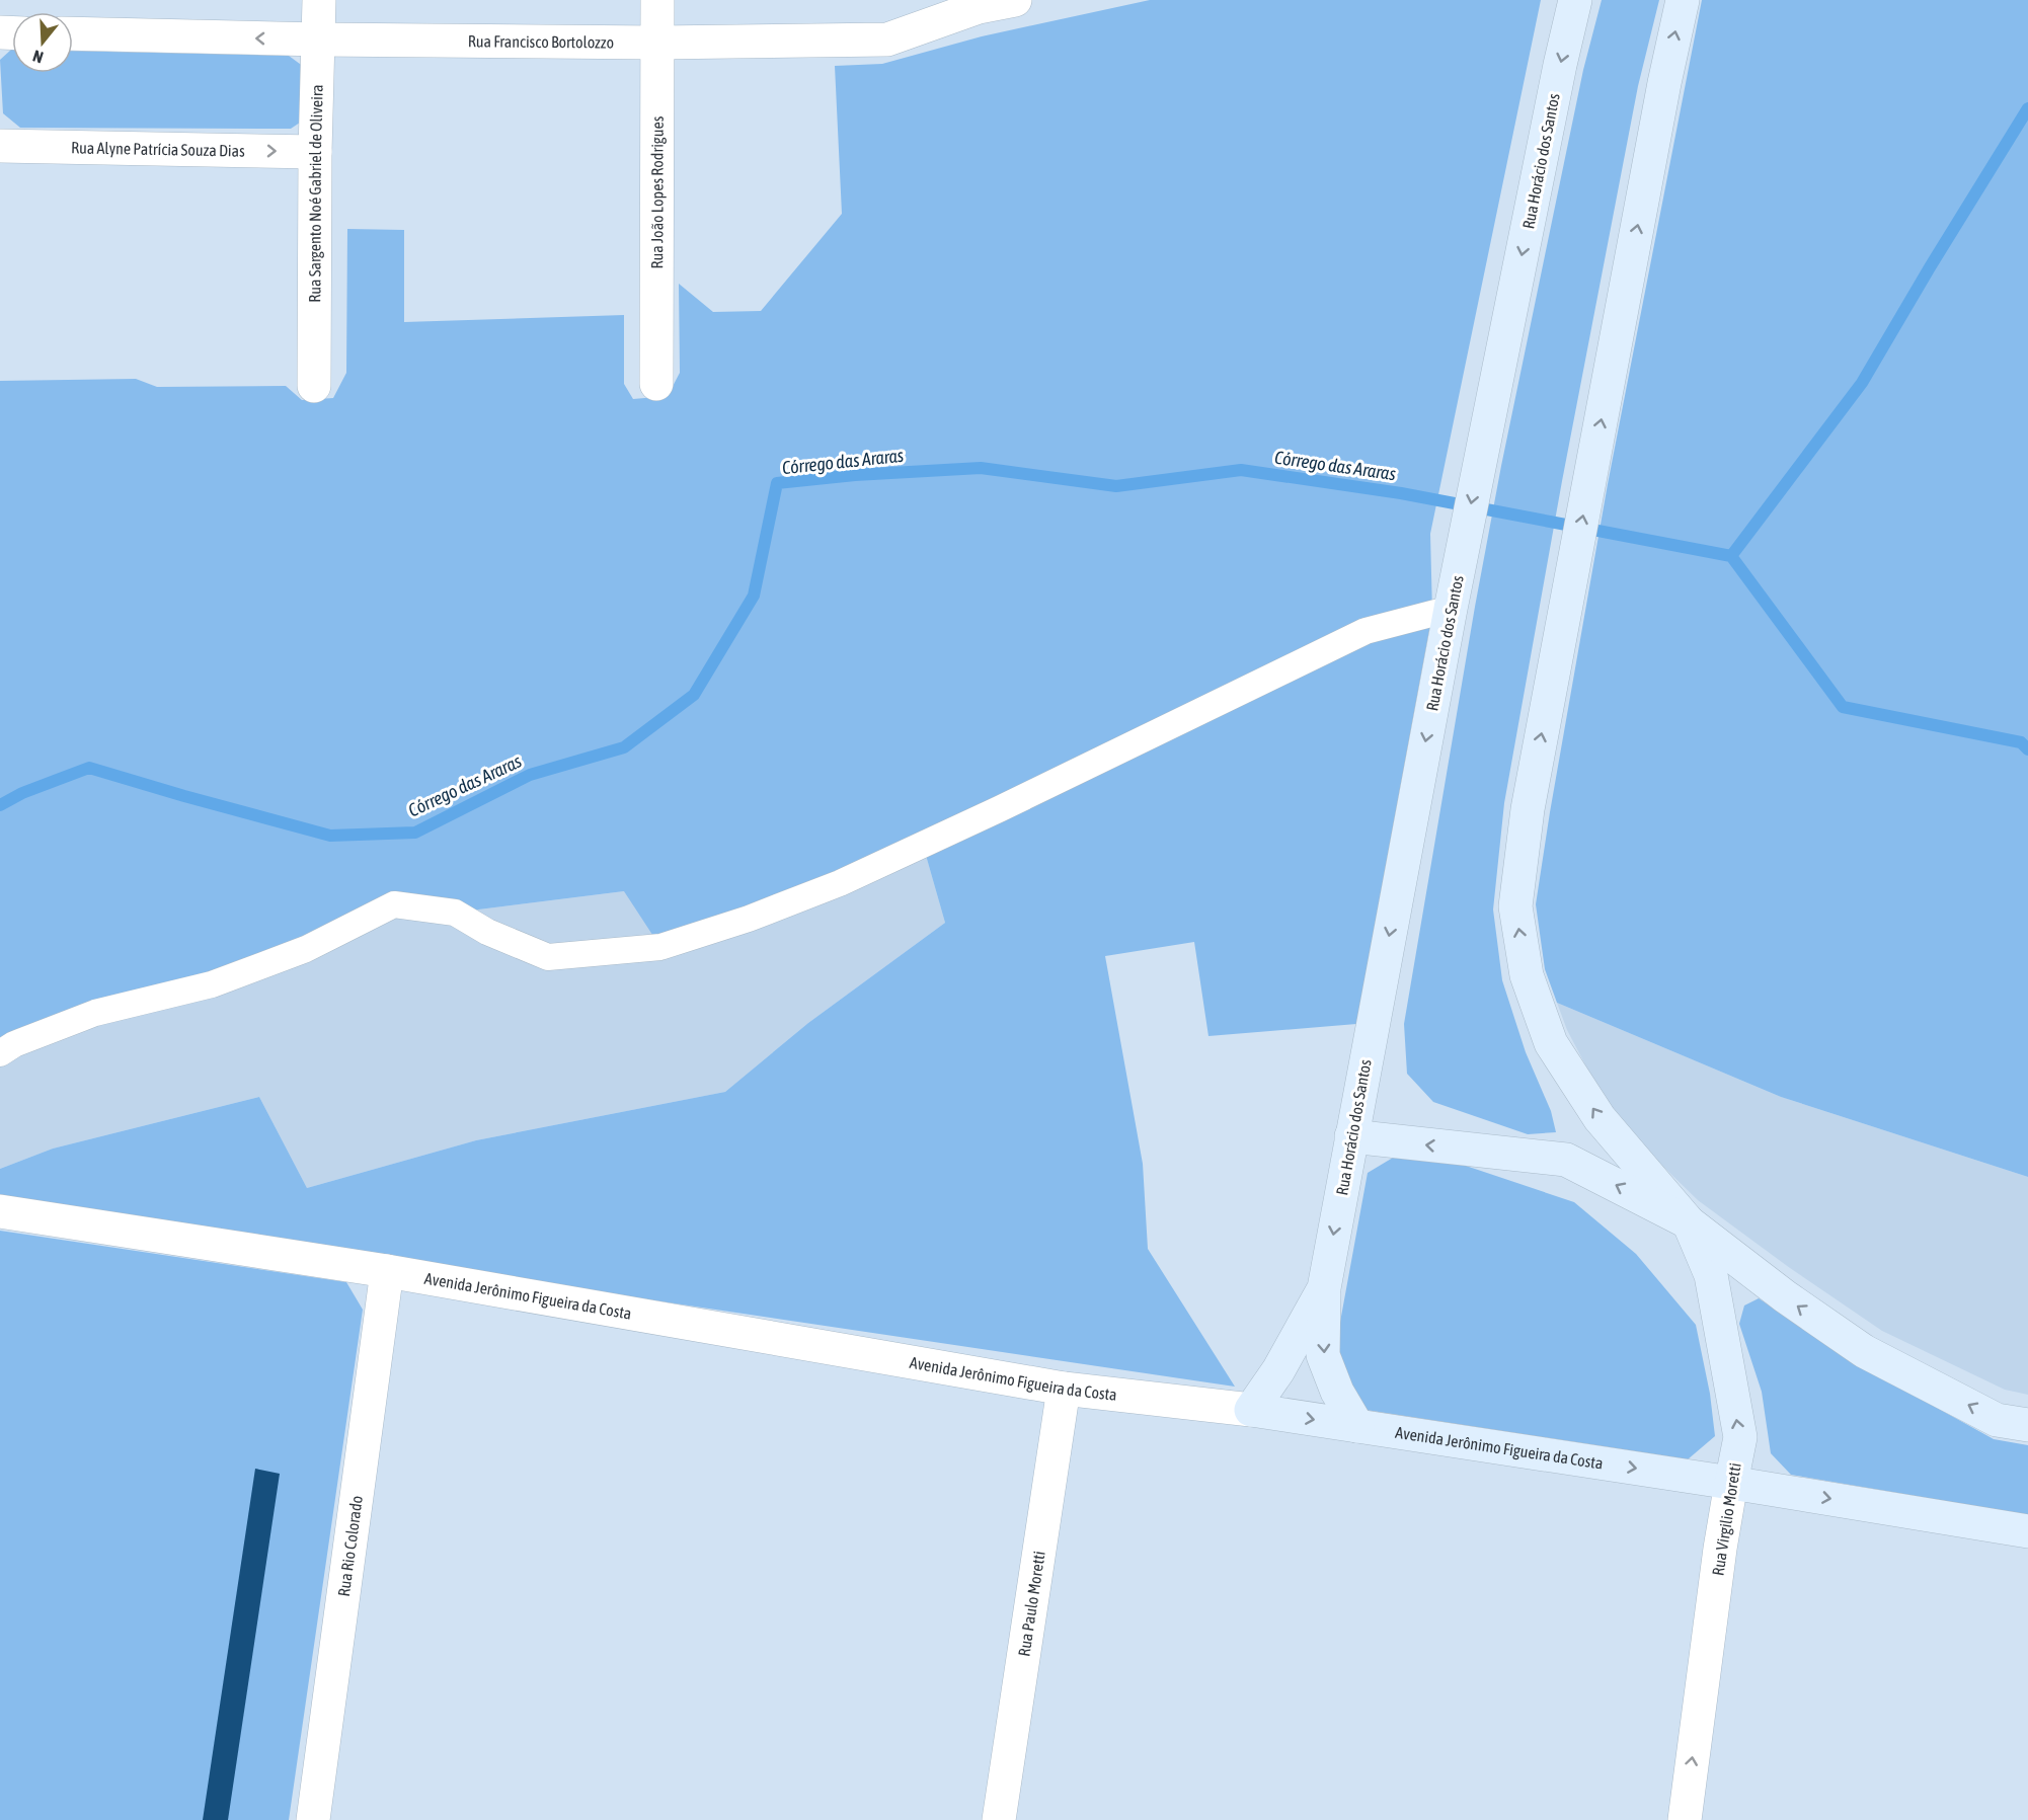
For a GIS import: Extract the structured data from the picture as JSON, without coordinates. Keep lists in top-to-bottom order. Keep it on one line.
{"streets":{"main road":["Rua Horácio dos Santos","Avenida Jerônimo Figueira da Costa","Rua Virgilio Moretti"],"street":["Rua Francisco Bortolozzo","Rua Alyne Patrícia Souza Dias","Rua João Lopes Rodrigues","Rua Sargento Noé Gabriel de Oliveira","Rua Rio Colorado","Rua Paulo Moretti"]},"crossings":[["Rua Francisco Bortolozzo","Rua João Lopes Rodrigues"],["Rua Francisco Bortolozzo","Rua Sargento Noé Gabriel de Oliveira"],["Rua Alyne Patrícia Souza Dias","Rua Sargento Noé Gabriel de Oliveira"],["Rua Horácio dos Santos","Avenida Jerônimo Figueira da Costa"],["Avenida Jerônimo Figueira da Costa","Rua Virgilio Moretti"],["Avenida Jerônimo Figueira da Costa","Rua Rio Colorado"],["Avenida Jerônimo Figueira da Costa","Rua Paulo Moretti"]],"one_way":["Rua Alyne Patrícia Souza Dias","Avenida Jerônimo Figueira da Costa","Rua Virgilio Moretti"],"water":["Córrego das Araras"],"north":"bottom"}
